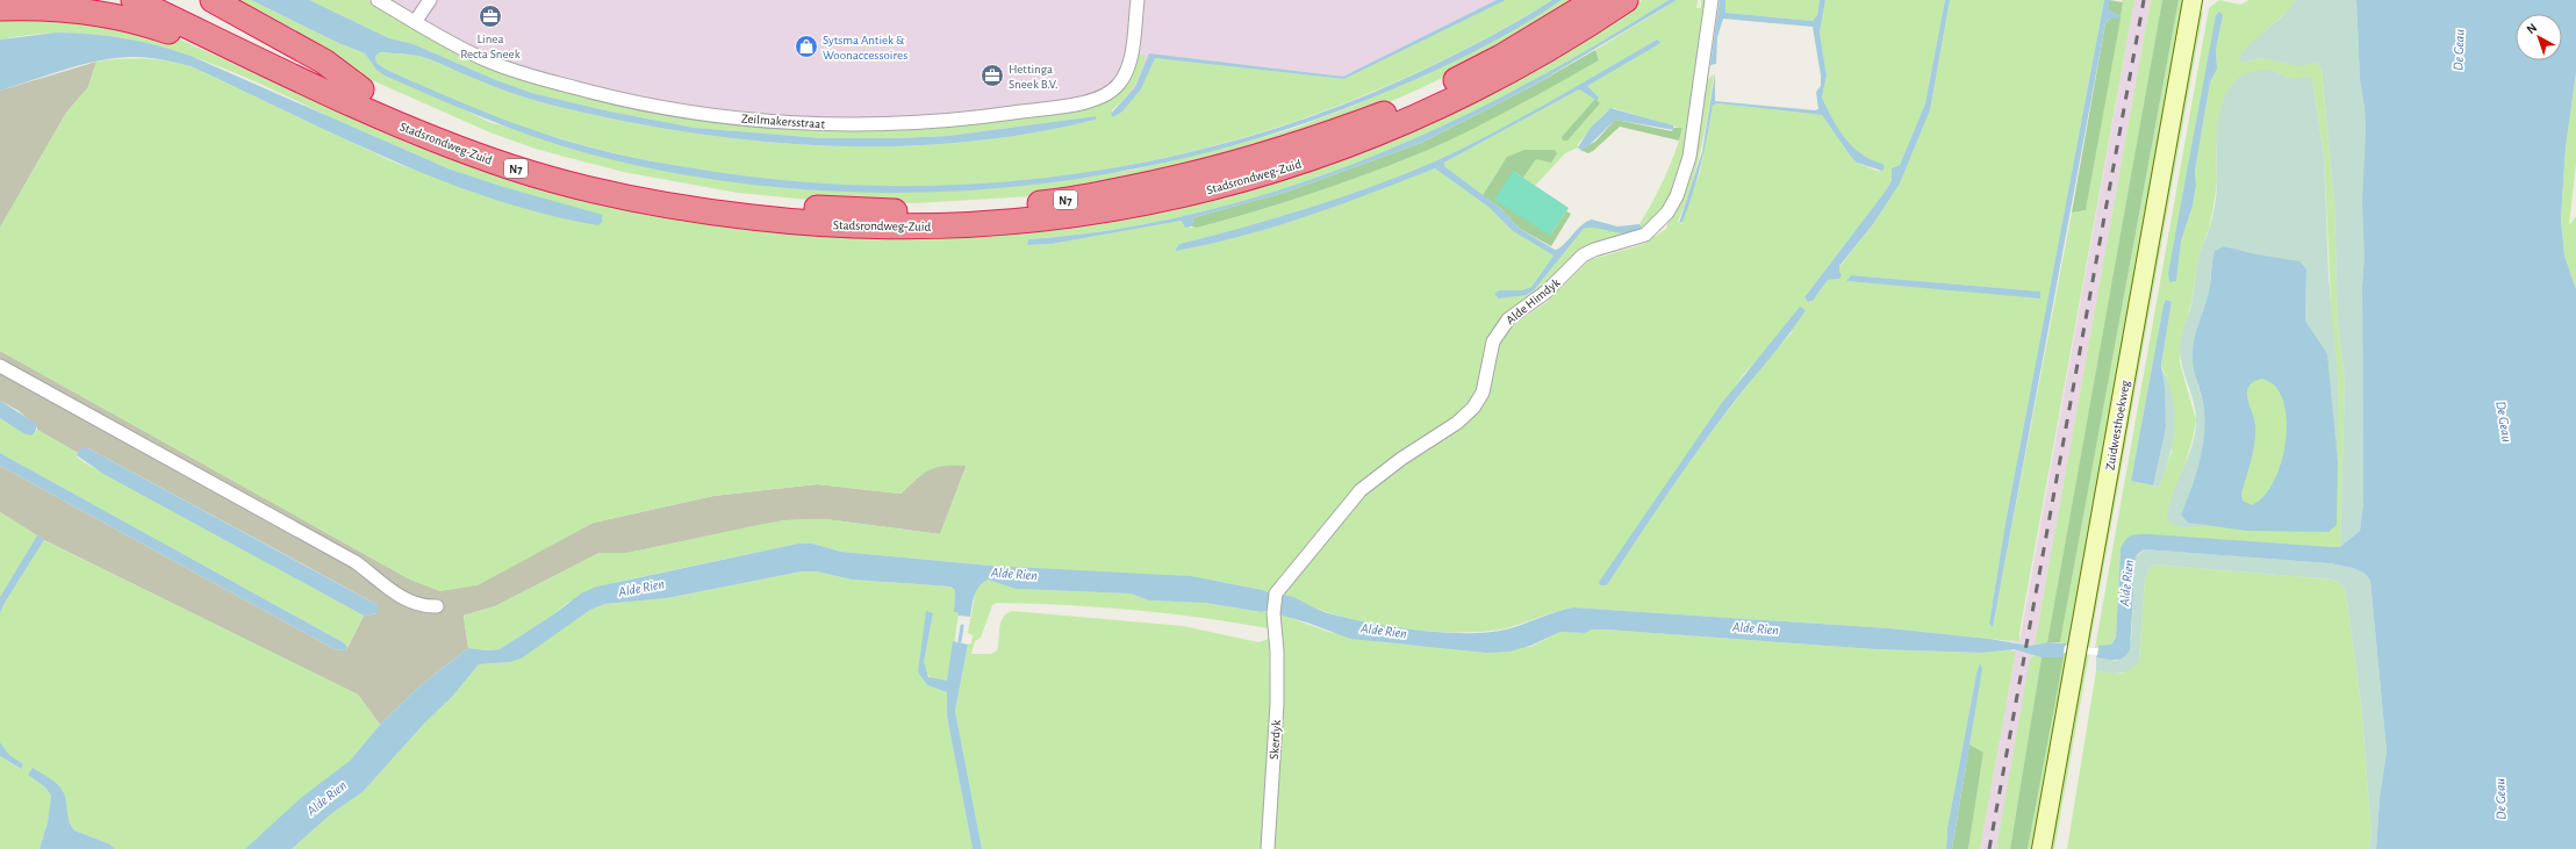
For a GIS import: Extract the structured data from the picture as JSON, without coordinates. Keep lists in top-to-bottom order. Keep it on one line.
{"streets":{"highway":["Stadsrondweg-Zuid","N7"],"street":["Zeilmakersstraat","Alde Himdyk","Zuidwesthoekweg","Skerdyk"]},"crossings":[["Stadsrondweg-Zuid","N7"],["Alde Himdyk","Skerdyk"]],"water":["De Geau","Alde Rien"],"places":{"office":["Linea Recta Sneek","Hettinga Sneek B.V."],"shop":["Sytsma Antiek & Woonaccessoires"]},"north":"top left"}
